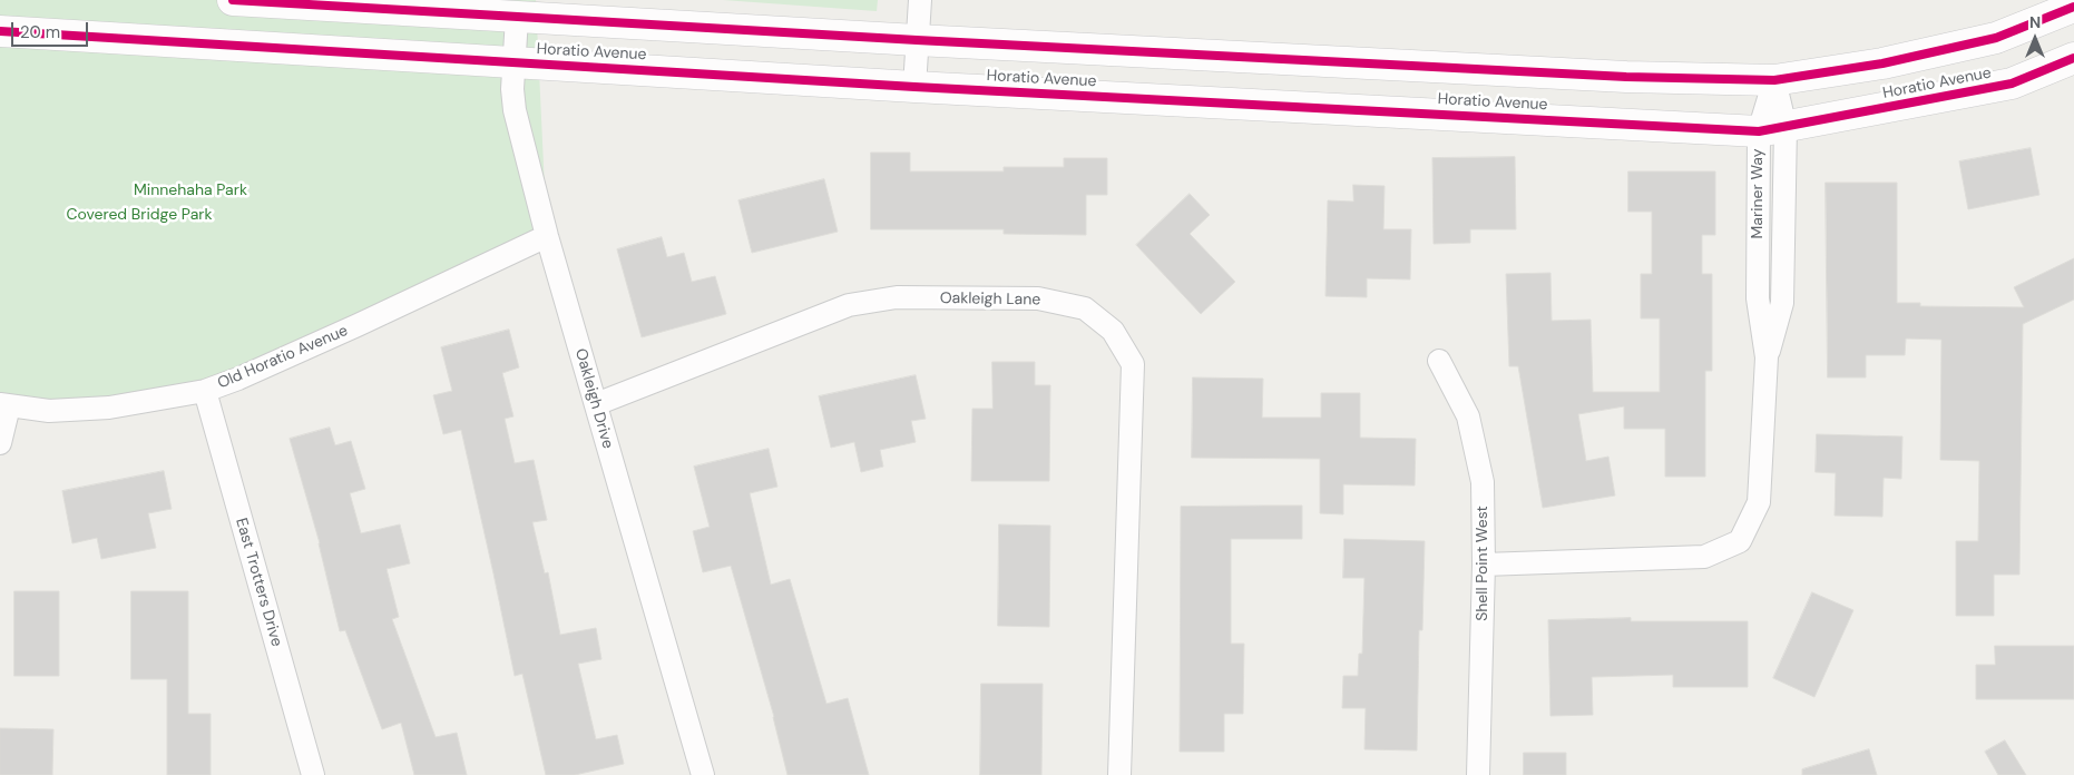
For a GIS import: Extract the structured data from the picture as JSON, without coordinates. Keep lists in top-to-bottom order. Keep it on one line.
{"streets":{"main road":["Horatio Avenue"],"street":["Mariner Way","Oakleigh Lane","Old Horatio Avenue","Oakleigh Drive","Shell Point West","East Trotters Drive"]},"crossings":[["Horatio Avenue","Mariner Way"],["Horatio Avenue","Oakleigh Drive"],["Mariner Way","Shell Point West"],["Oakleigh Lane","Oakleigh Drive"],["Old Horatio Avenue","Oakleigh Drive"],["Old Horatio Avenue","East Trotters Drive"]],"parks":["Minnehaha Park","Covered Bridge Park"],"scale_bar":"20 m","north":"top"}
